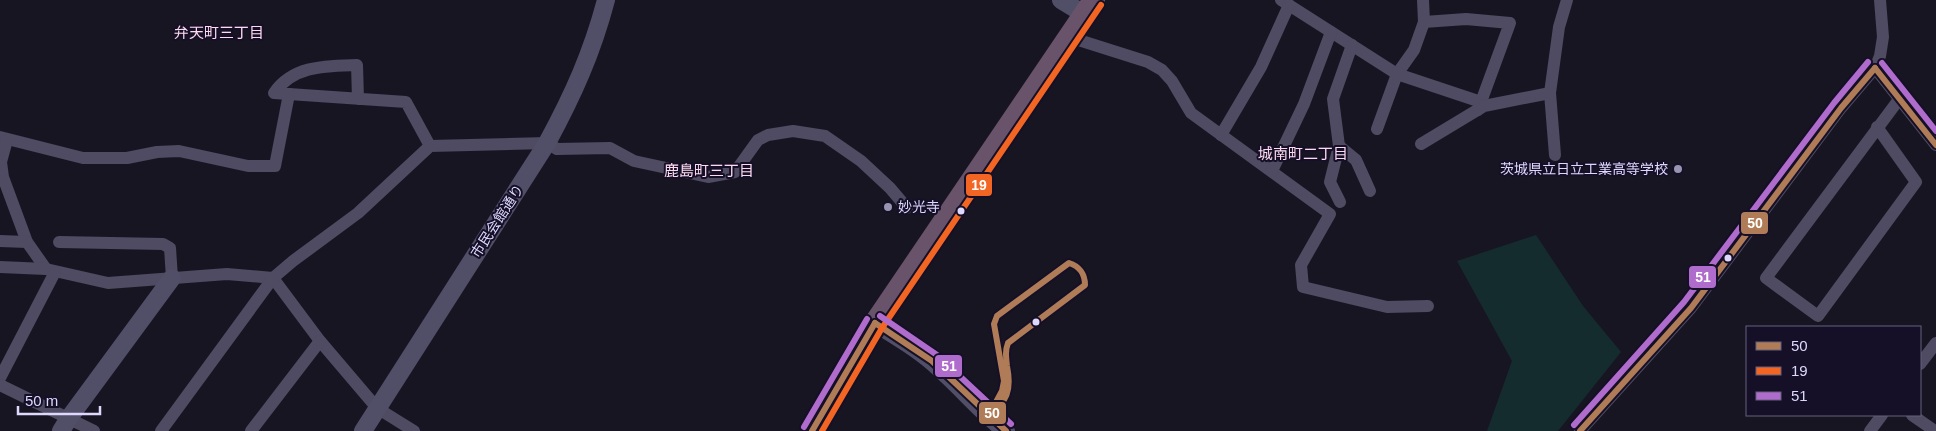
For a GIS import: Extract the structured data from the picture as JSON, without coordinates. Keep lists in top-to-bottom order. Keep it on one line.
{"streets":{"street":["市民会館通り"]},"districts":["弁天町三丁目","城南町二丁目","鹿島町三丁目"],"places":["茨城県立日立工業高等学校","妙光寺"],"lines":["transit line 19","transit line 51","transit line 50"],"legend":["50","19","51"],"scale_bar":"50 m"}
